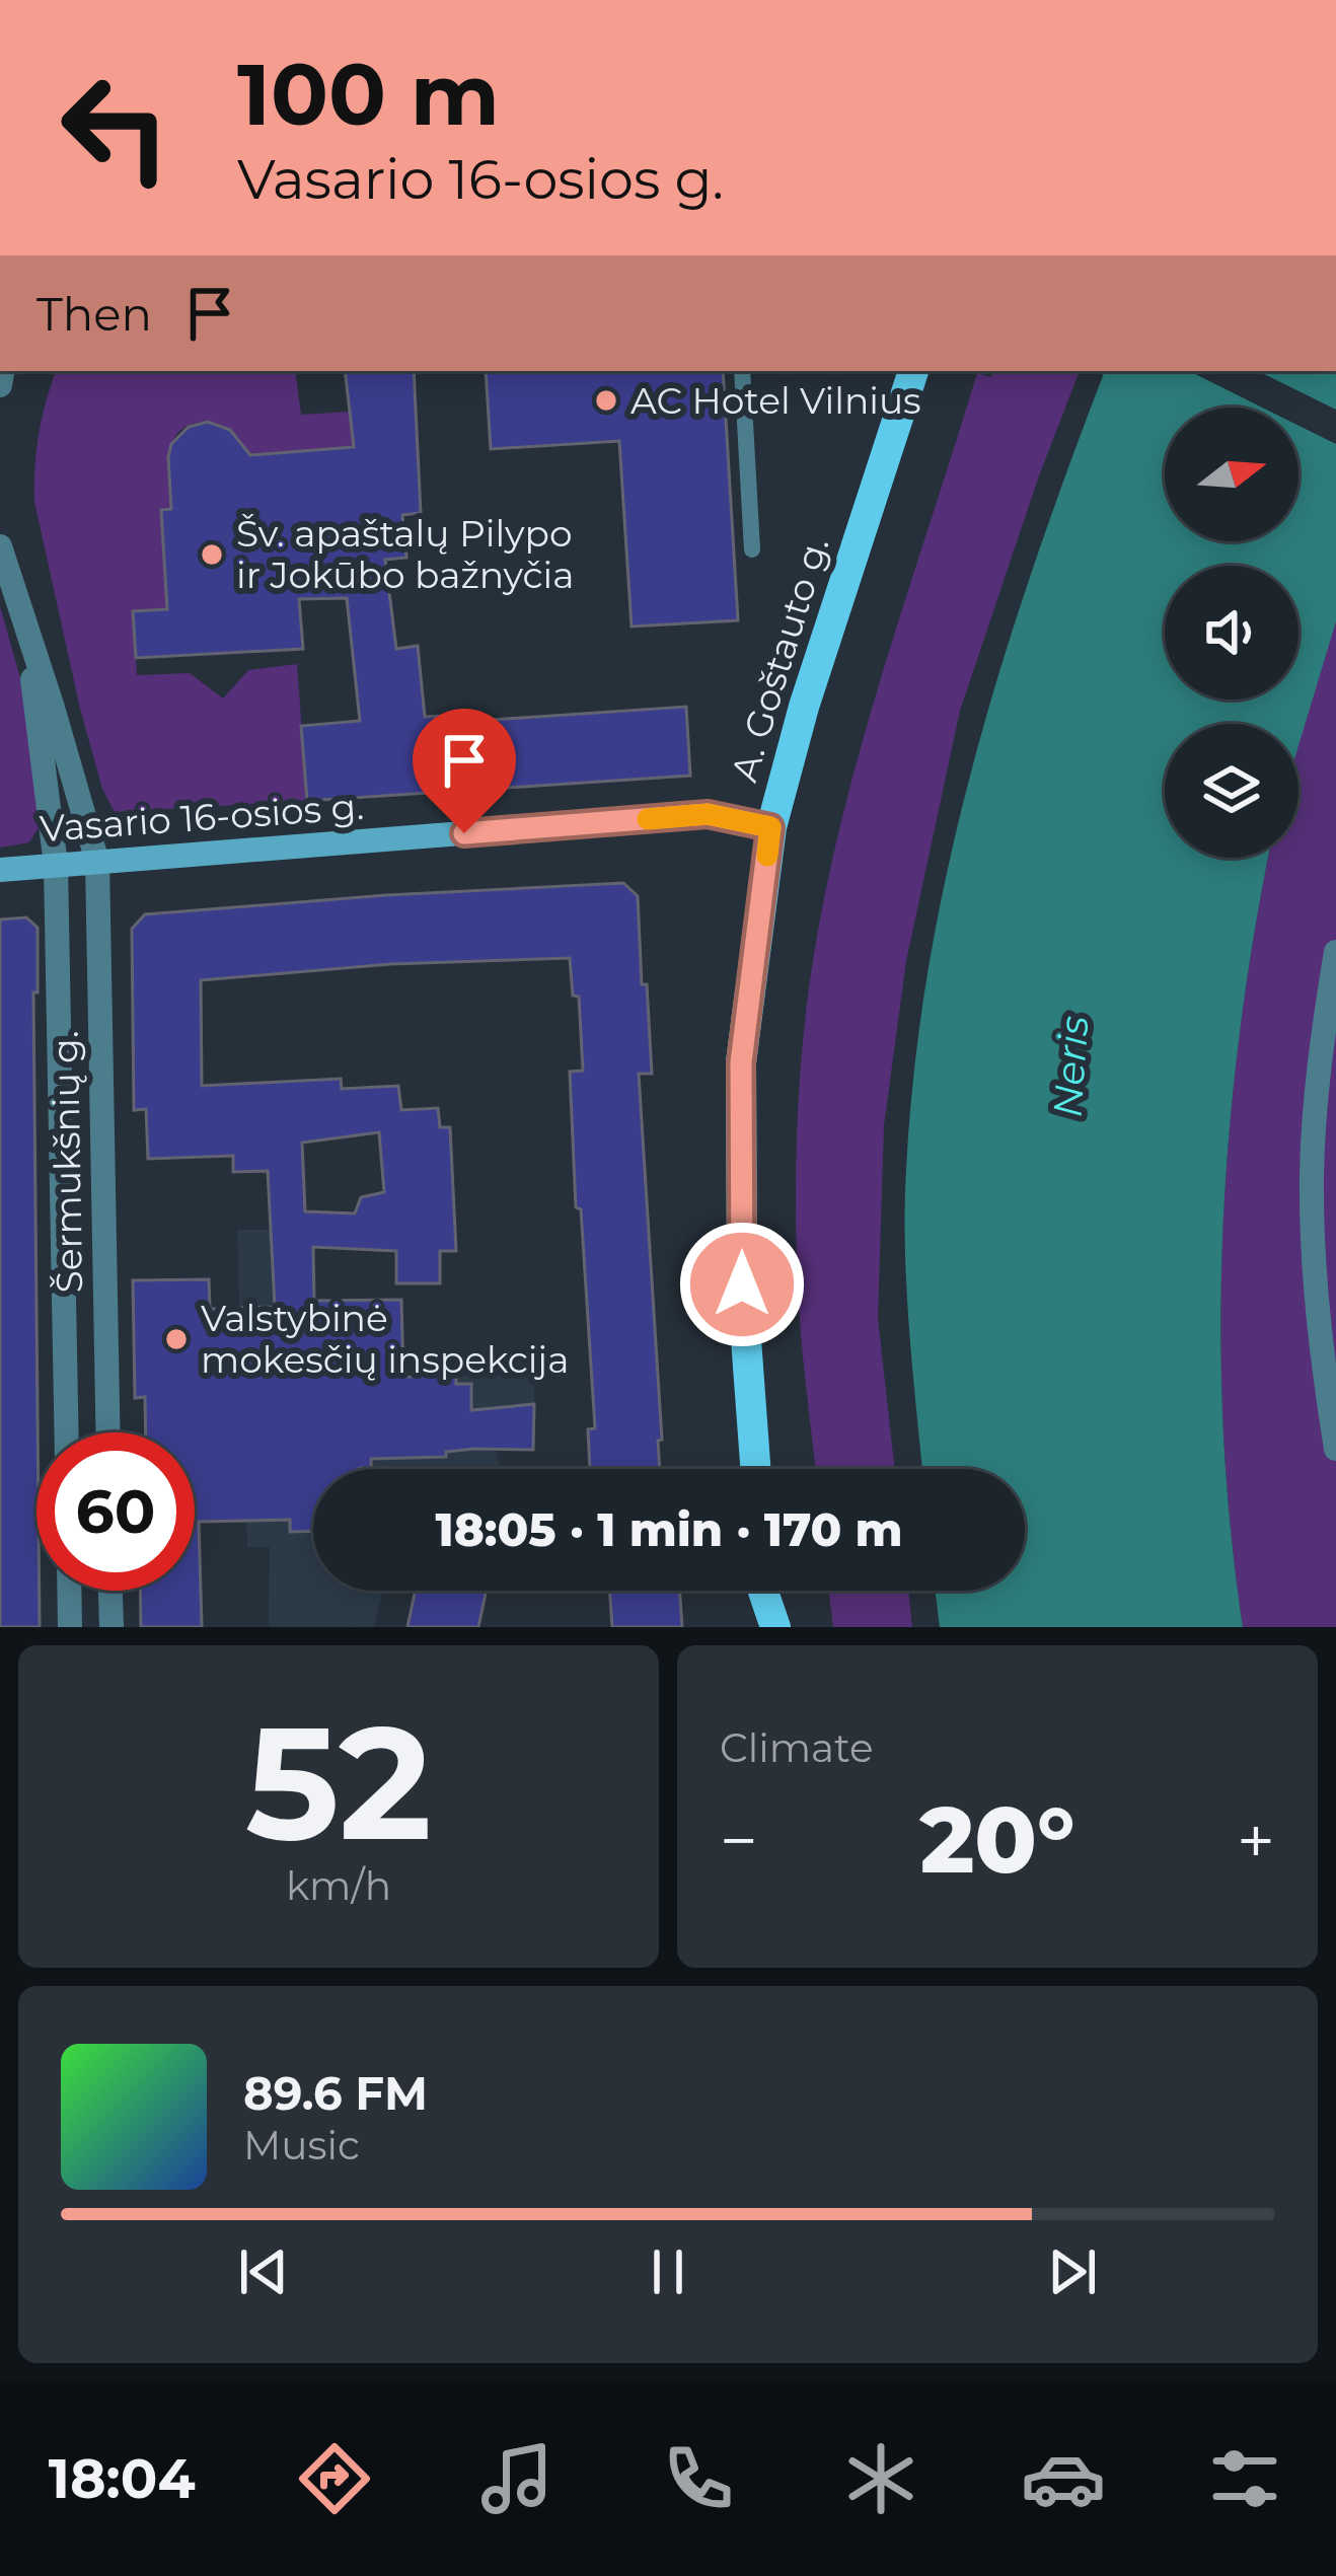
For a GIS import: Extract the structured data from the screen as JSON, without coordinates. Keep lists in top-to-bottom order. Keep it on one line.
{"streets":{"main road":["A. Goštauto g.","Vasario 16-osios g."],"street":["Šermukšnių g."]},"crossings":[["A. Goštauto g.","Vasario 16-osios g."],["Vasario 16-osios g.","Šermukšnių g."]],"water":["Neris"],"places":["AC Hotel Vilnius","Šv. apaštalų Pilypo ir Jokūbo bažnyčia","Valstybinė mokesčių inspekcija"],"north":"right","page":{"turn":["100 m","Vasario 16-osios g."],"then":"Then","limit":"60","trip":"18:05 · 1 min · 170 m","tile":[["52","km/h"],"Climate"],"heat":["−","20°","+"],"song":["89.6 FM","Music"],"tabs":"18:04"}}
